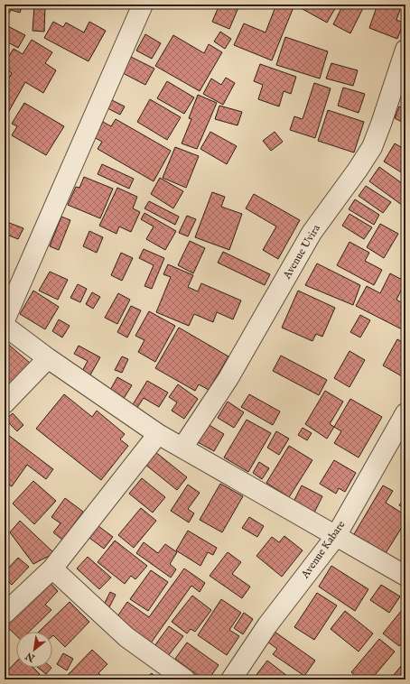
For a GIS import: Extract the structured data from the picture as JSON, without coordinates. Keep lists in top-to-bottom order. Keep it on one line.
{"streets":{"street":["Avenue Uvira","Avenue Kabare"]},"north":"bottom left"}
